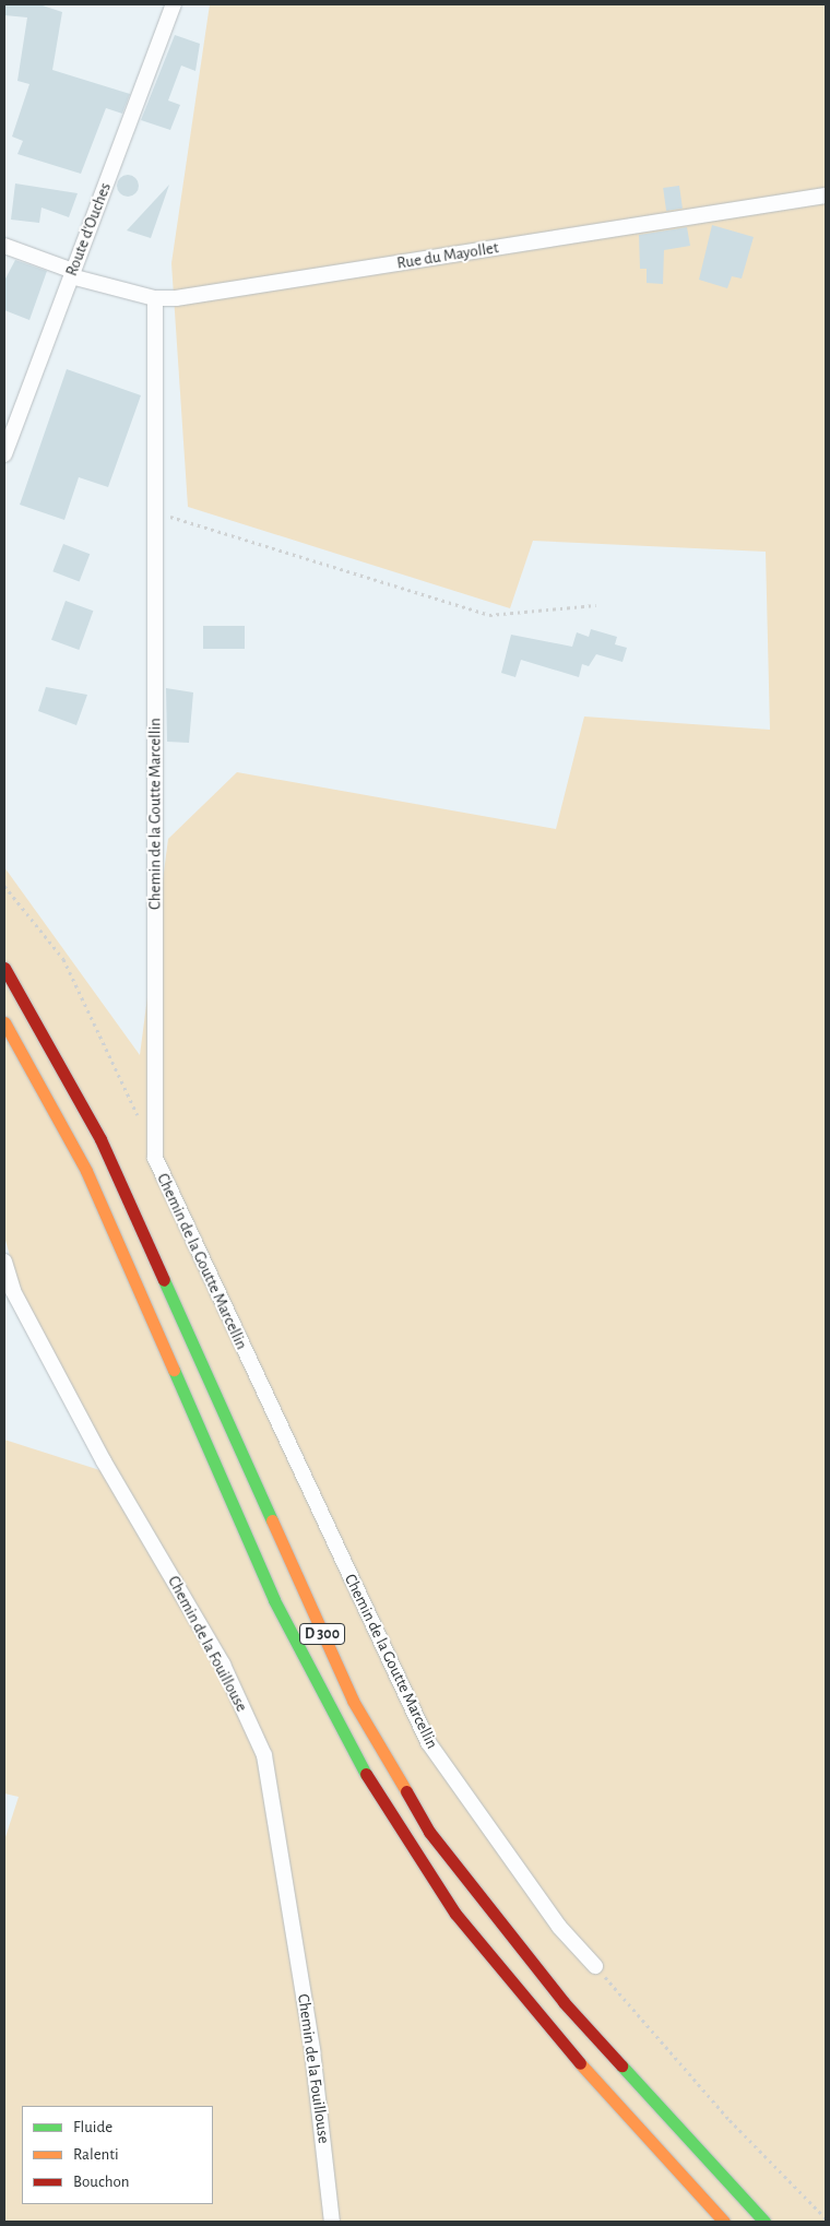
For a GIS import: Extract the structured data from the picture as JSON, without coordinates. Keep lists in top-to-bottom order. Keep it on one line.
{"streets":{"main road":["D 300"],"street":["Route d'Ouches","Rue du Mayollet","Chemin de la Goutte Marcellin","Chemin de la Fouillouse"]},"crossings":[["Route d'Ouches","Rue du Mayollet"],["Rue du Mayollet","Chemin de la Goutte Marcellin"]],"legend":["Fluide","Ralenti","Bouchon"]}
